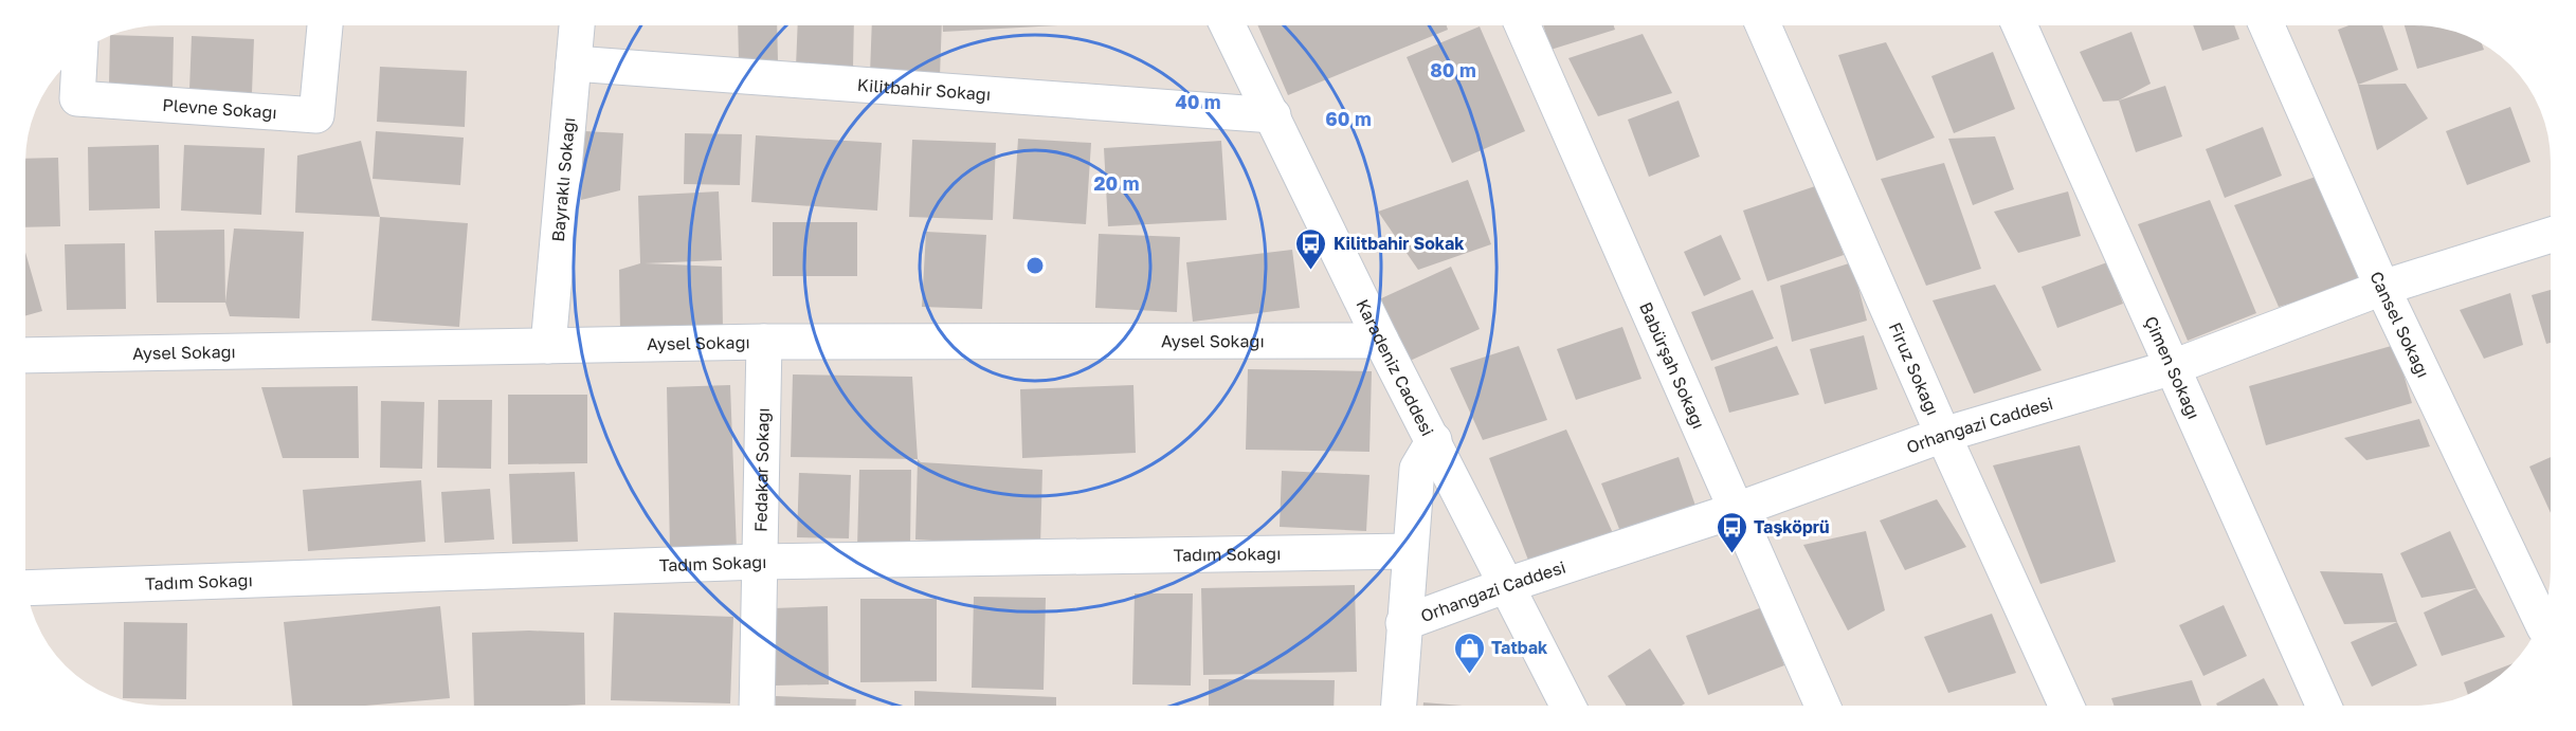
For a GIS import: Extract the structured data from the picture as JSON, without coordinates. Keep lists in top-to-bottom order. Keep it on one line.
{"streets":{"street":["Kilitbahir Sokağı","Plevne Sokağı","Bayraklı Sokağı","Cansel Sokağı","Aysel Sokağı","Babürşah Sokağı","Karadeniz Caddesi","Firuz Sokağı","Çimen Sokağı","Orhangazi Caddesi","Fedakar Sokağı","Tadım Sokağı"]},"crossings":[["Kilitbahir Sokağı","Bayraklı Sokağı"],["Kilitbahir Sokağı","Karadeniz Caddesi"],["Bayraklı Sokağı","Aysel Sokağı"],["Cansel Sokağı","Orhangazi Caddesi"],["Aysel Sokağı","Karadeniz Caddesi"],["Aysel Sokağı","Fedakar Sokağı"],["Babürşah Sokağı","Orhangazi Caddesi"],["Karadeniz Caddesi","Orhangazi Caddesi"],["Firuz Sokağı","Orhangazi Caddesi"],["Çimen Sokağı","Orhangazi Caddesi"],["Fedakar Sokağı","Tadım Sokağı"]],"places":{"bus stop":["Kilitbahir Sokak","Taşköprü"],"shop":["Tatbak"]},"rings":["80 m","40 m","60 m","20 m"]}
